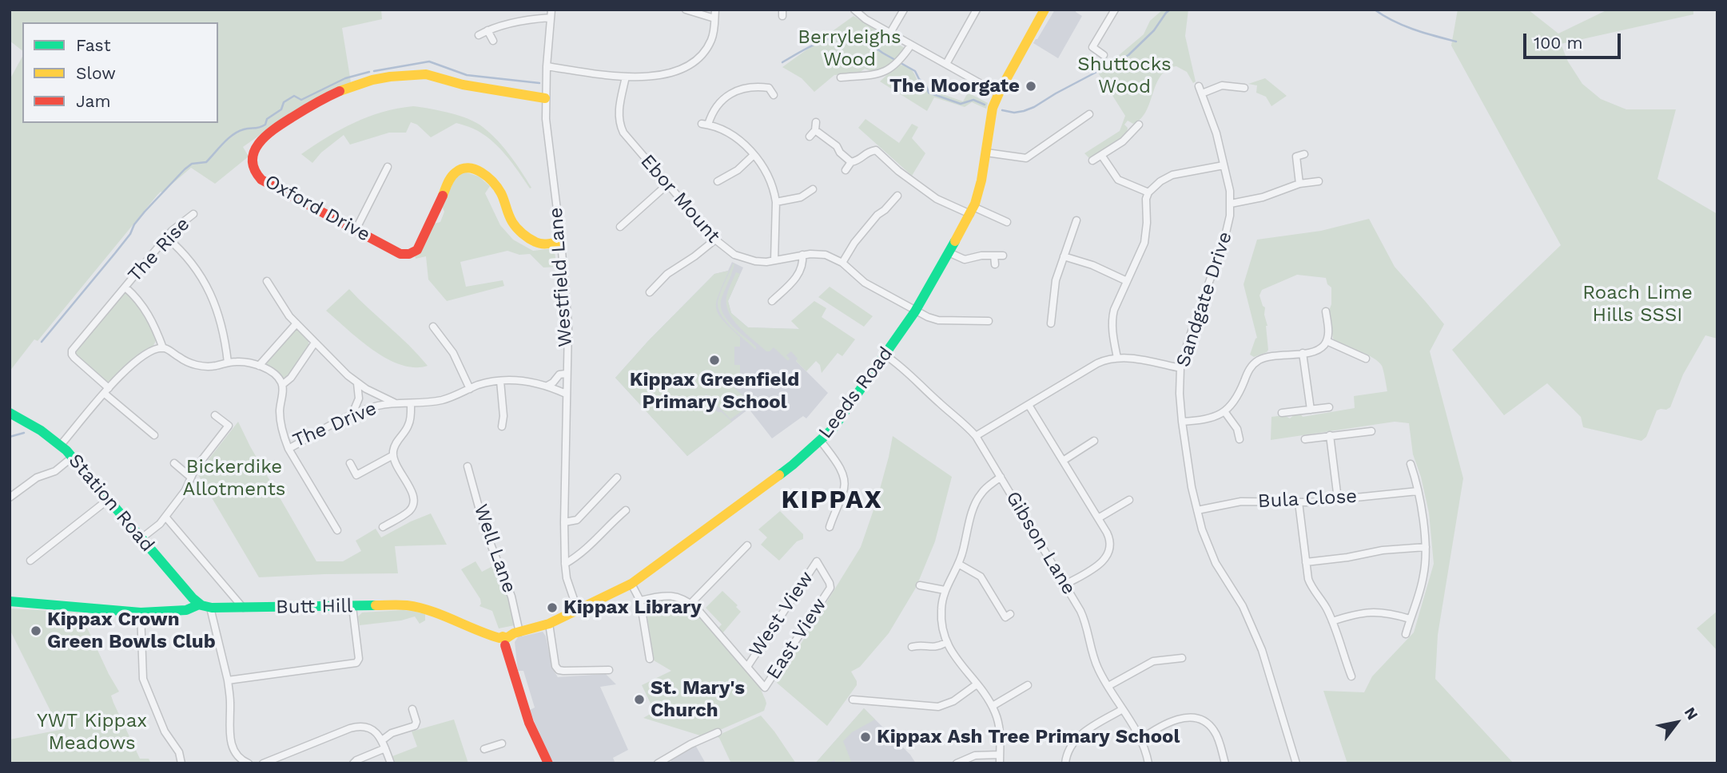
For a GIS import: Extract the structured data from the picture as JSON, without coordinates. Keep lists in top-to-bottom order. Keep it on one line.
{"streets":{"street":["Ebor Mount","Oxford Drive","The Rise","Westfield Lane","Sandgate Drive","Leeds Road","The Drive","Bula Close","Station Road","Gibson Lane","Well Lane","Butt Hill","West View","East View"]},"crossings":[["Ebor Mount","Leeds Road"],["Oxford Drive","Westfield Lane"],["Westfield Lane","Leeds Road"],["Westfield Lane","The Drive"],["Sandgate Drive","Bula Close"],["Leeds Road","Gibson Lane"],["Leeds Road","Well Lane"],["Leeds Road","Butt Hill"],["Station Road","Butt Hill"],["West View","East View"]],"districts":["KIPPAX"],"parks":["Berryleighs Wood","Shuttocks Wood","Roach Lime Hills SSSI","Bickerdike Allotments","YWT Kippax Meadows"],"places":["The Moorgate","Kippax Greenfield Primary School","Kippax Library","Kippax Crown Green Bowls Club","St. Mary's Church","Kippax Ash Tree Primary School"],"legend":["Fast","Slow","Jam"],"scale_bar":"100 m","north":"top right"}
